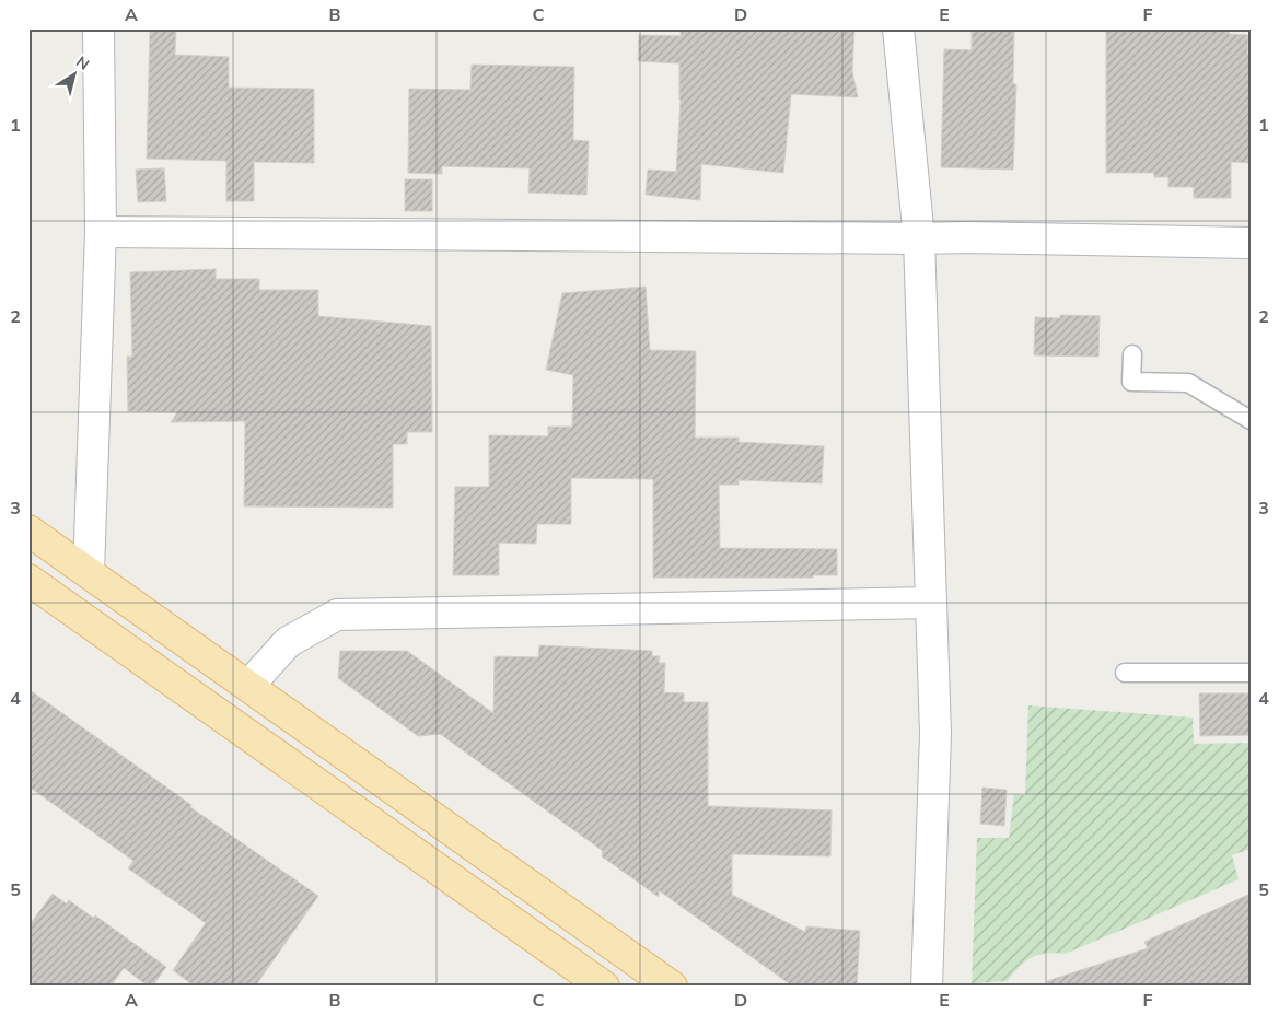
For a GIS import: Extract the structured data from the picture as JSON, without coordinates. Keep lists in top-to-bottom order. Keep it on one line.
{"north":"top right","grid":{"columns":["A","B","C","D","E","F"],"rows":["1","2","3","4","5"]}}
